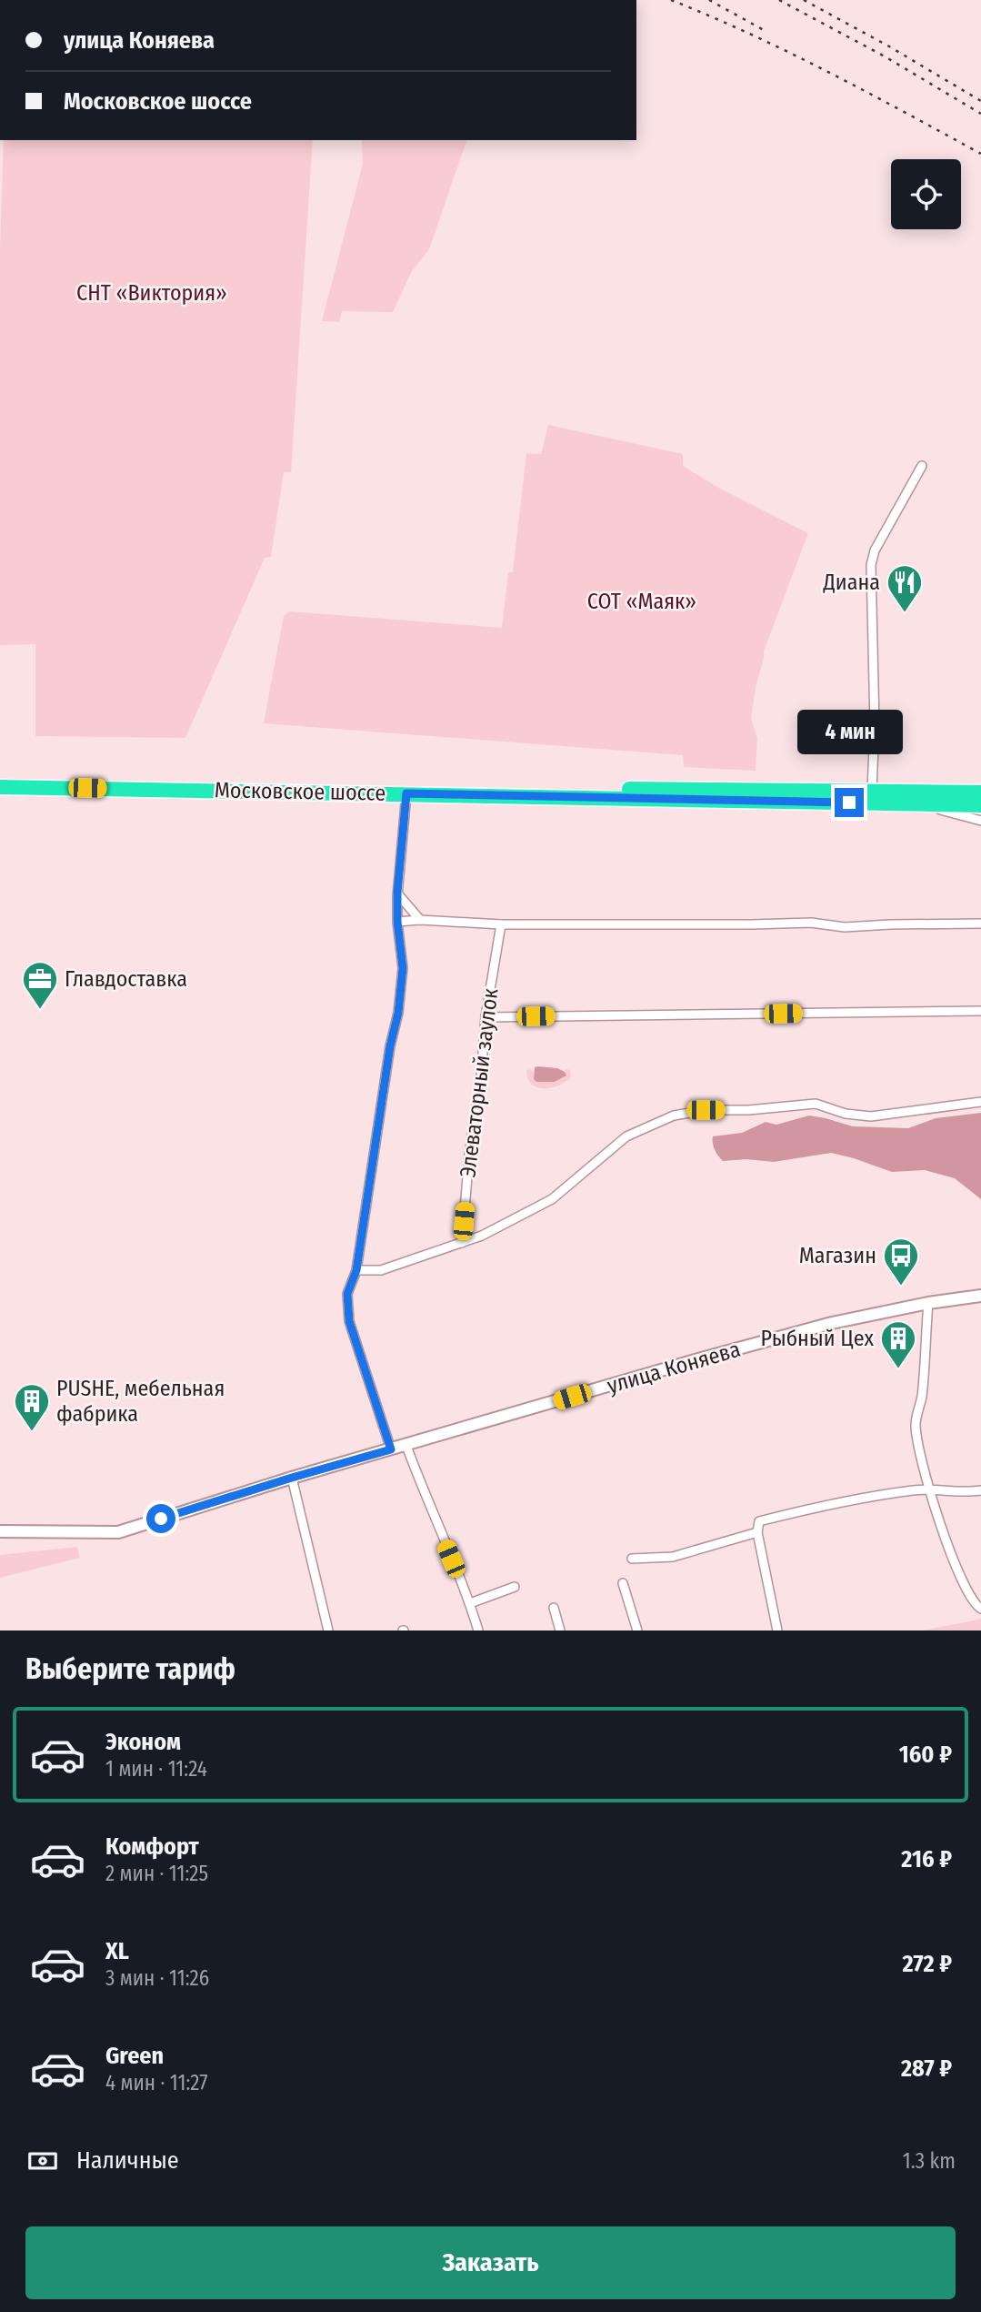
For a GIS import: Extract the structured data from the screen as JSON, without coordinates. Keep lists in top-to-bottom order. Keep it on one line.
{"streets":{"highway":["Московское шоссе"],"street":["Элеваторный заулок","улица Коняева"]},"parks":["СНТ «Виктория»","СОТ «Маяк»"],"places":{"restaurant":["Диана"],"office":["Главдоставка"],"bus stop":["Магазин"],"building":["Рыбный Цех","PUSHE, мебельная фабрика"]},"page":{"banner":["улица Коняева","Московское шоссе"],"bubble":"4 мин","heading":"Выберите тариф","list":[{"name":"Эконом","note":"1 мин · 11:24","value":"160 ₽"},{"name":"Комфорт","note":"2 мин · 11:25","value":"216 ₽"},{"name":"XL","note":"3 мин · 11:26","value":"272 ₽"},{"name":"Green","note":"4 мин · 11:27","value":"287 ₽"}],"pay":["Наличные","1.3 km"],"buttons":"Заказать"}}
